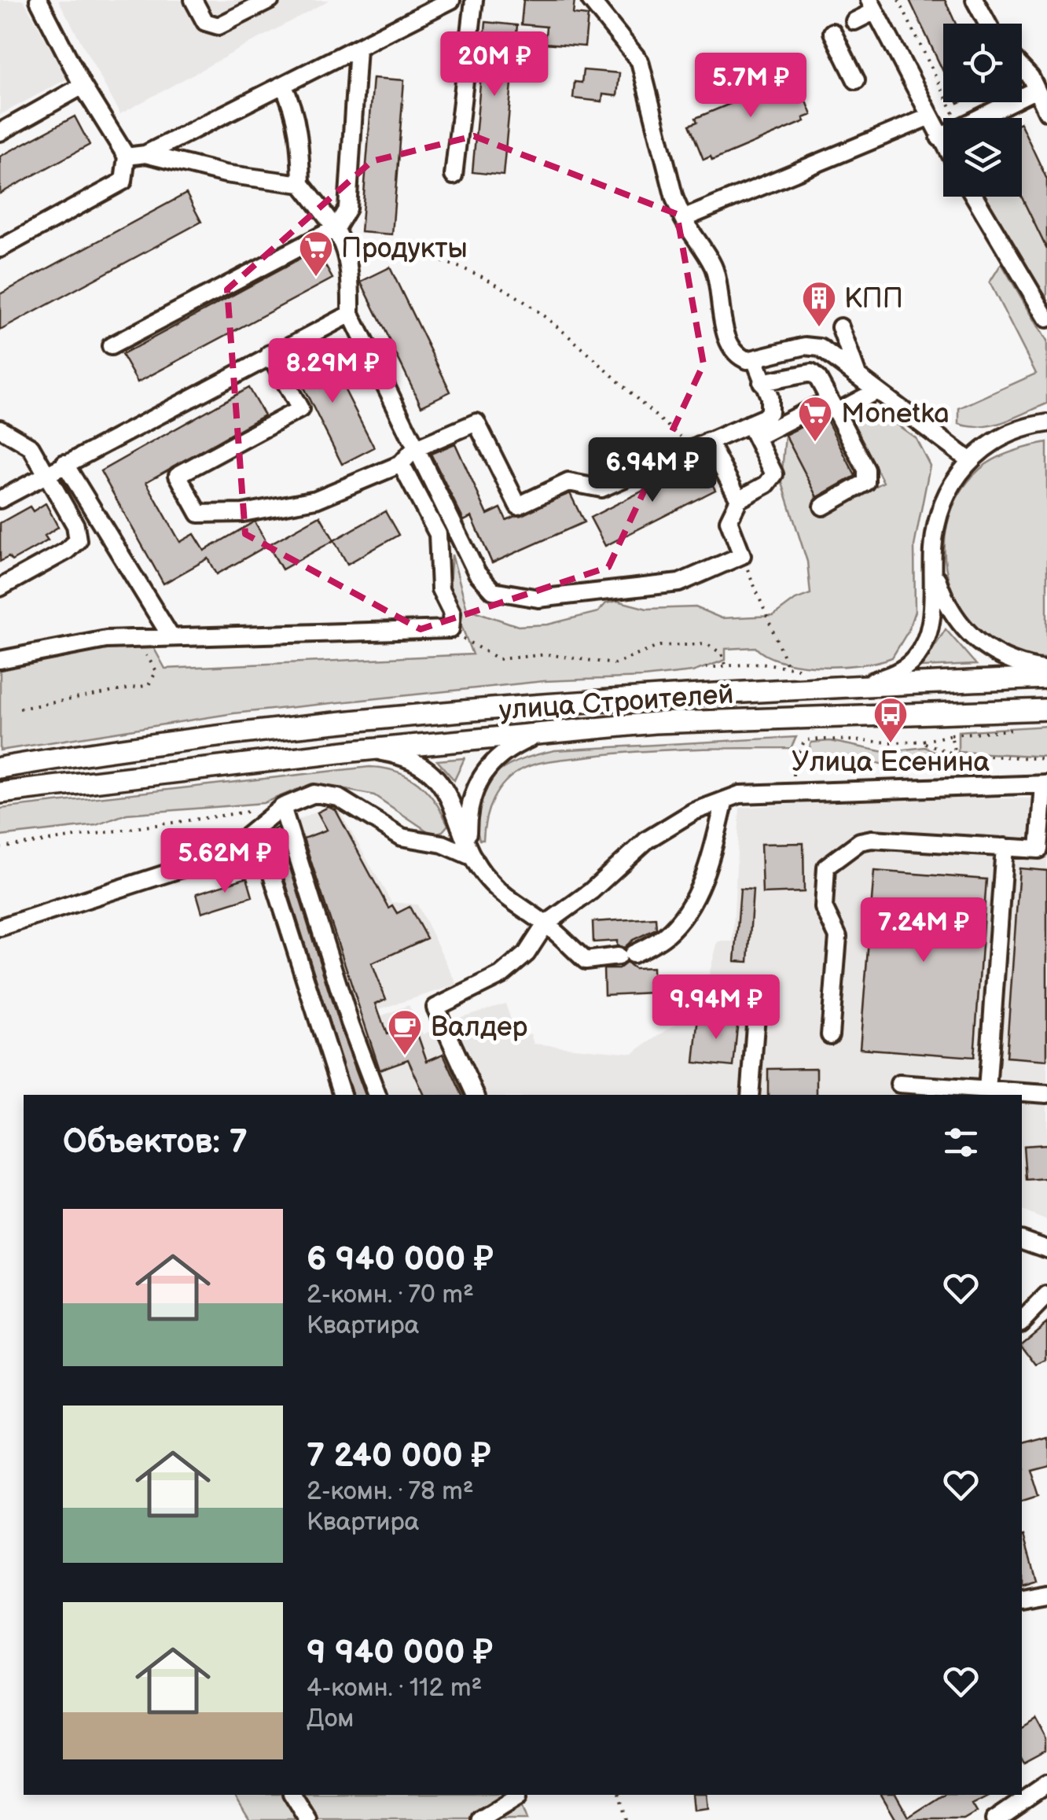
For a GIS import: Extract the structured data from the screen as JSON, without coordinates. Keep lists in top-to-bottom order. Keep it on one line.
{"streets":{"main road":["улица Строителей"]},"places":{"supermarket":["Продукты","Monetka"],"building":["КПП"],"bus stop":["Улица Есенина"],"cafe":["Валдер"]},"page":{"price":["20M ₽","5.7M ₽","8.29M ₽","6.94M ₽","5.62M ₽","7.24M ₽","9.94M ₽"],"heading":"Объектов: 7","list":[{"name":"6 940 000 ₽","note":"2-комн. · 70 m² · Квартира"},{"name":"7 240 000 ₽","note":"2-комн. · 78 m² · Квартира"},{"name":"9 940 000 ₽","note":"4-комн. · 112 m² · Дом"}]}}
